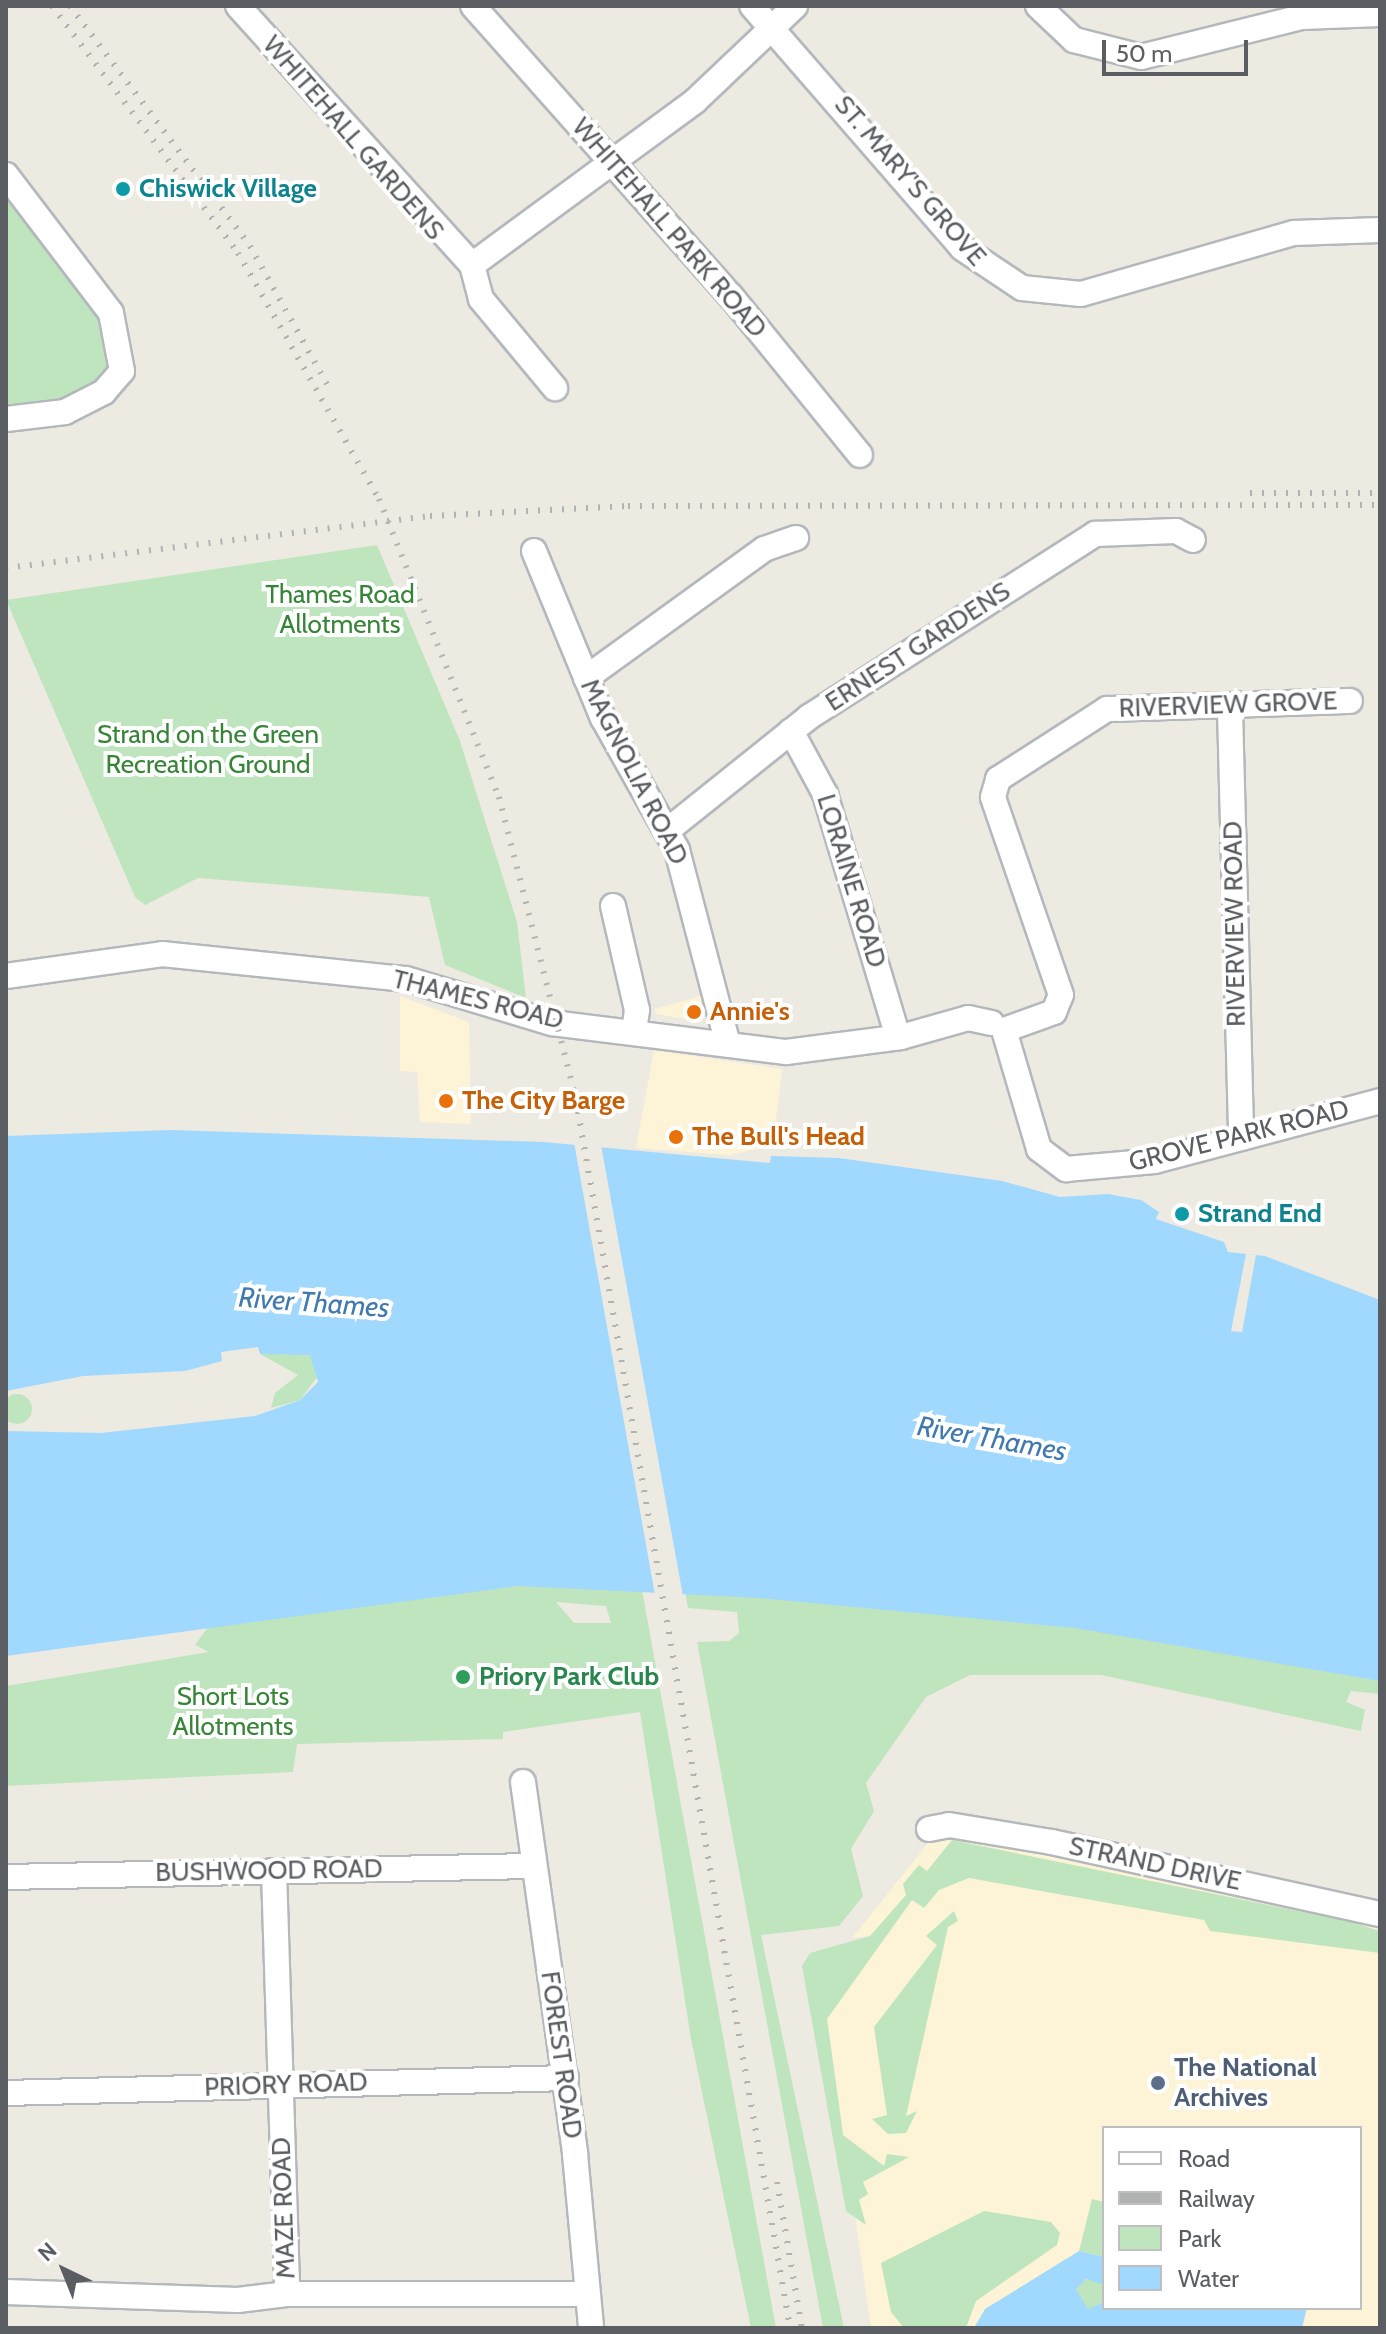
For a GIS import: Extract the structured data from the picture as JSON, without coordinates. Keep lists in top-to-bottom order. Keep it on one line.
{"streets":{"street":["WHITEHALL GARDENS","ST. MARY'S GROVE","WHITEHALL PARK ROAD","ERNEST GARDENS","RIVERVIEW GROVE","MAGNOLIA ROAD","LORAINE ROAD","RIVERVIEW ROAD","THAMES ROAD","GROVE PARK ROAD","STRAND DRIVE","BUSHWOOD ROAD","FOREST ROAD","PRIORY ROAD","MAZE ROAD"]},"crossings":[["ERNEST GARDENS","MAGNOLIA ROAD"],["ERNEST GARDENS","LORAINE ROAD"],["RIVERVIEW GROVE","RIVERVIEW ROAD"],["RIVERVIEW GROVE","THAMES ROAD"],["RIVERVIEW GROVE","GROVE PARK ROAD"],["MAGNOLIA ROAD","THAMES ROAD"],["LORAINE ROAD","THAMES ROAD"],["RIVERVIEW ROAD","GROVE PARK ROAD"],["THAMES ROAD","GROVE PARK ROAD"],["BUSHWOOD ROAD","FOREST ROAD"],["BUSHWOOD ROAD","MAZE ROAD"],["FOREST ROAD","PRIORY ROAD"],["FOREST ROAD","MAZE ROAD"],["PRIORY ROAD","MAZE ROAD"]],"water":["River Thames"],"parks":["Thames Road Allotments","Strand on the Green Recreation Ground","Short Lots Allotments"],"places":["Chiswick Village","Annie's","The City Barge","The Bull's Head","Strand End","Priory Park Club","The National Archives"],"legend":["Road","Railway","Park","Water"],"scale_bar":"50 m","north":"top left"}
